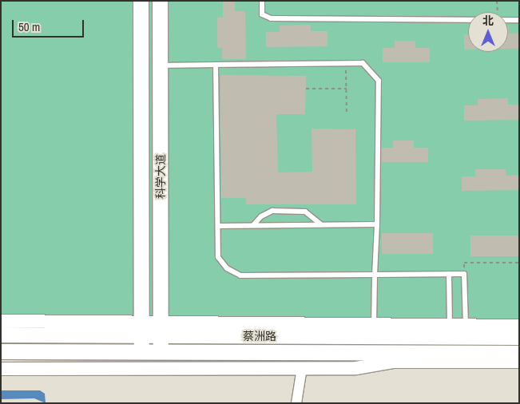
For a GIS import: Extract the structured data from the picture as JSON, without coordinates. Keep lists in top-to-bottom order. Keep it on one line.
{"streets":{"main road":["科学大道","蔡洲路"]},"crossings":[["科学大道","蔡洲路"]],"scale_bar":"50 m","north":"top"}
